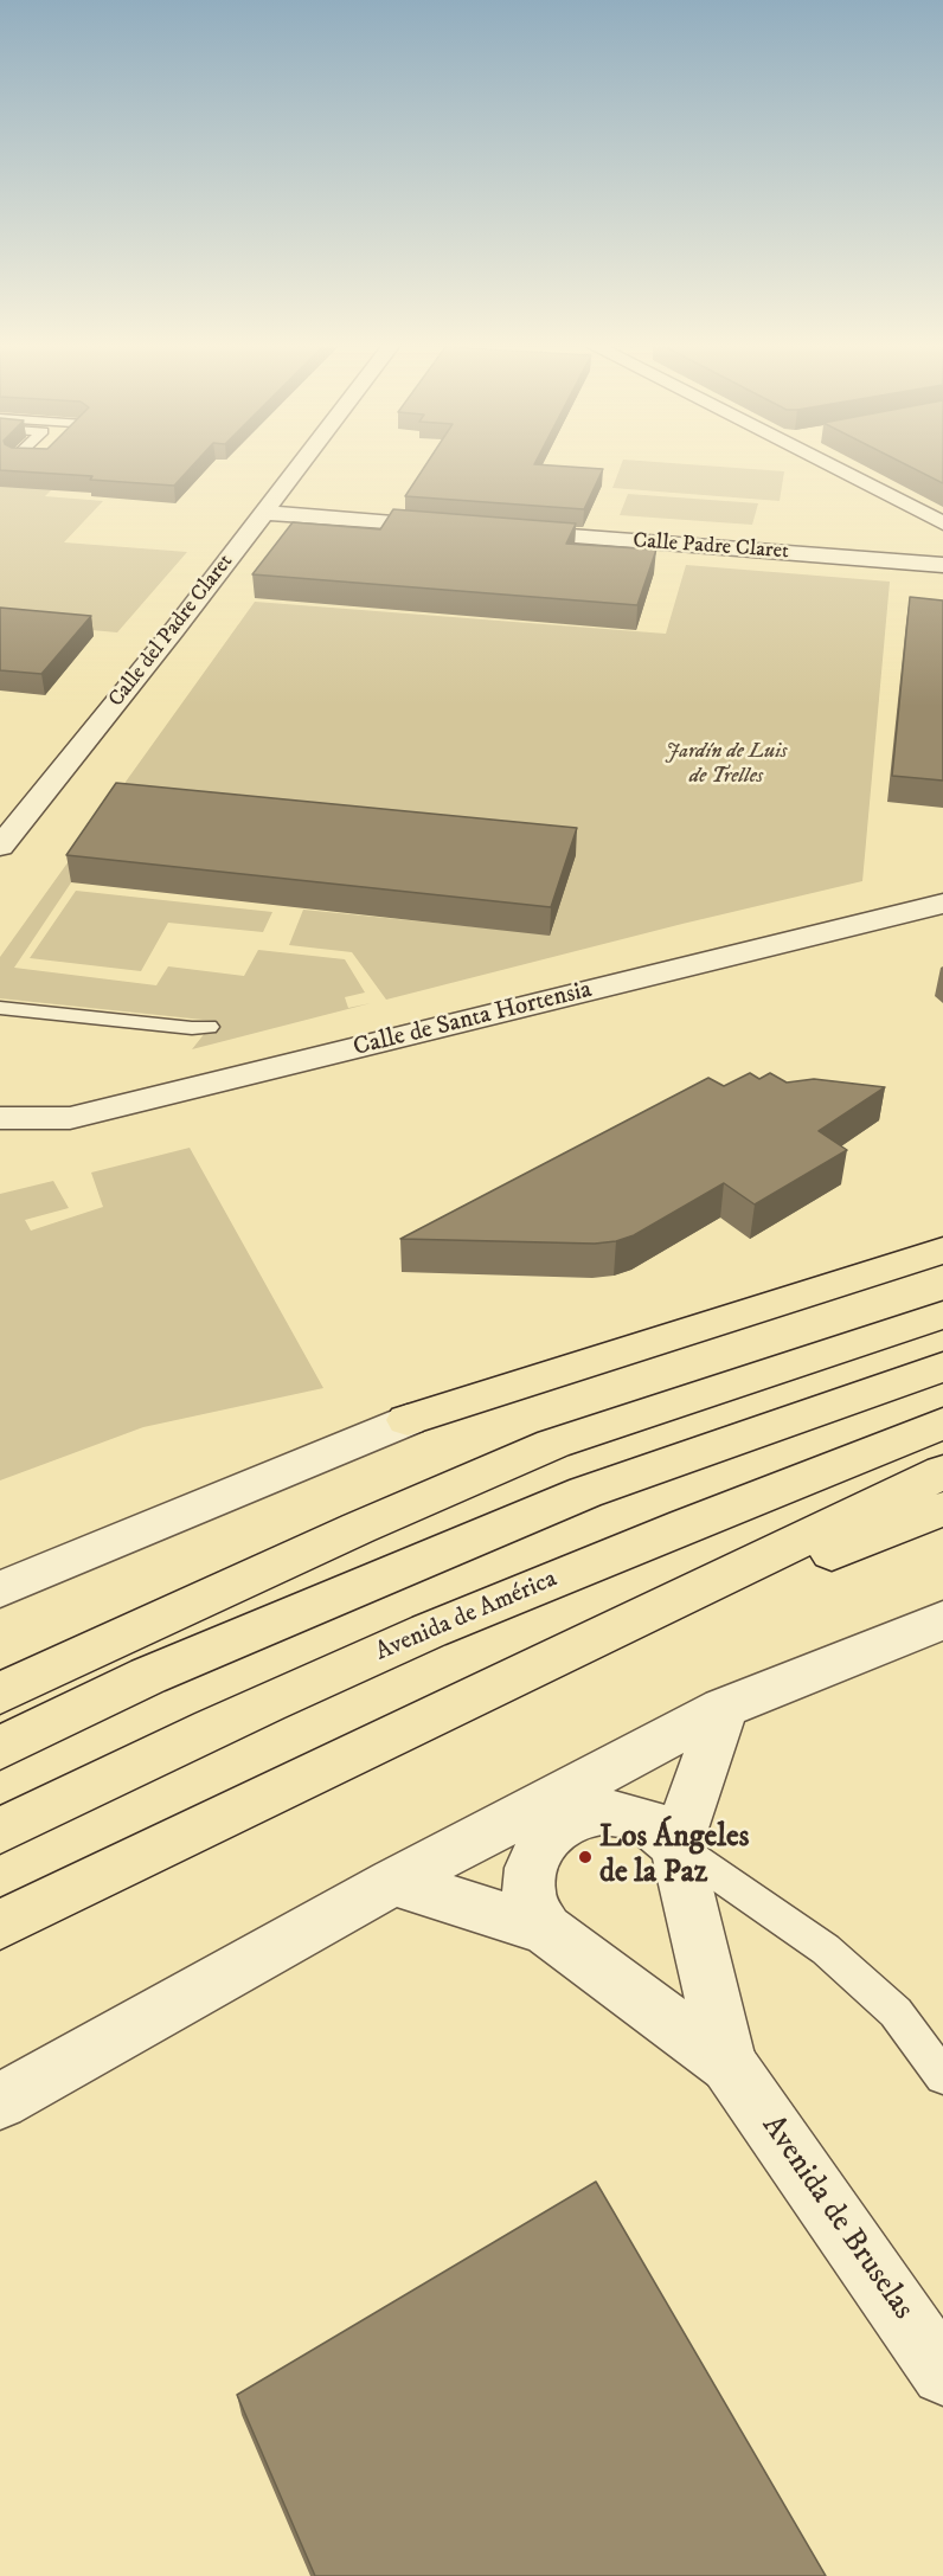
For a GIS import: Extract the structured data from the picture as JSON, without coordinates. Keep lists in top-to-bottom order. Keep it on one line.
{"streets":{"highway":["Avenida de América"],"street":["Calle Padre Claret","Calle del Padre Claret","Calle de Santa Hortensia","Avenida de Bruselas"]},"parks":["Jardín de Luis de Trelles"],"places":["Los Ángeles de la Paz"]}
